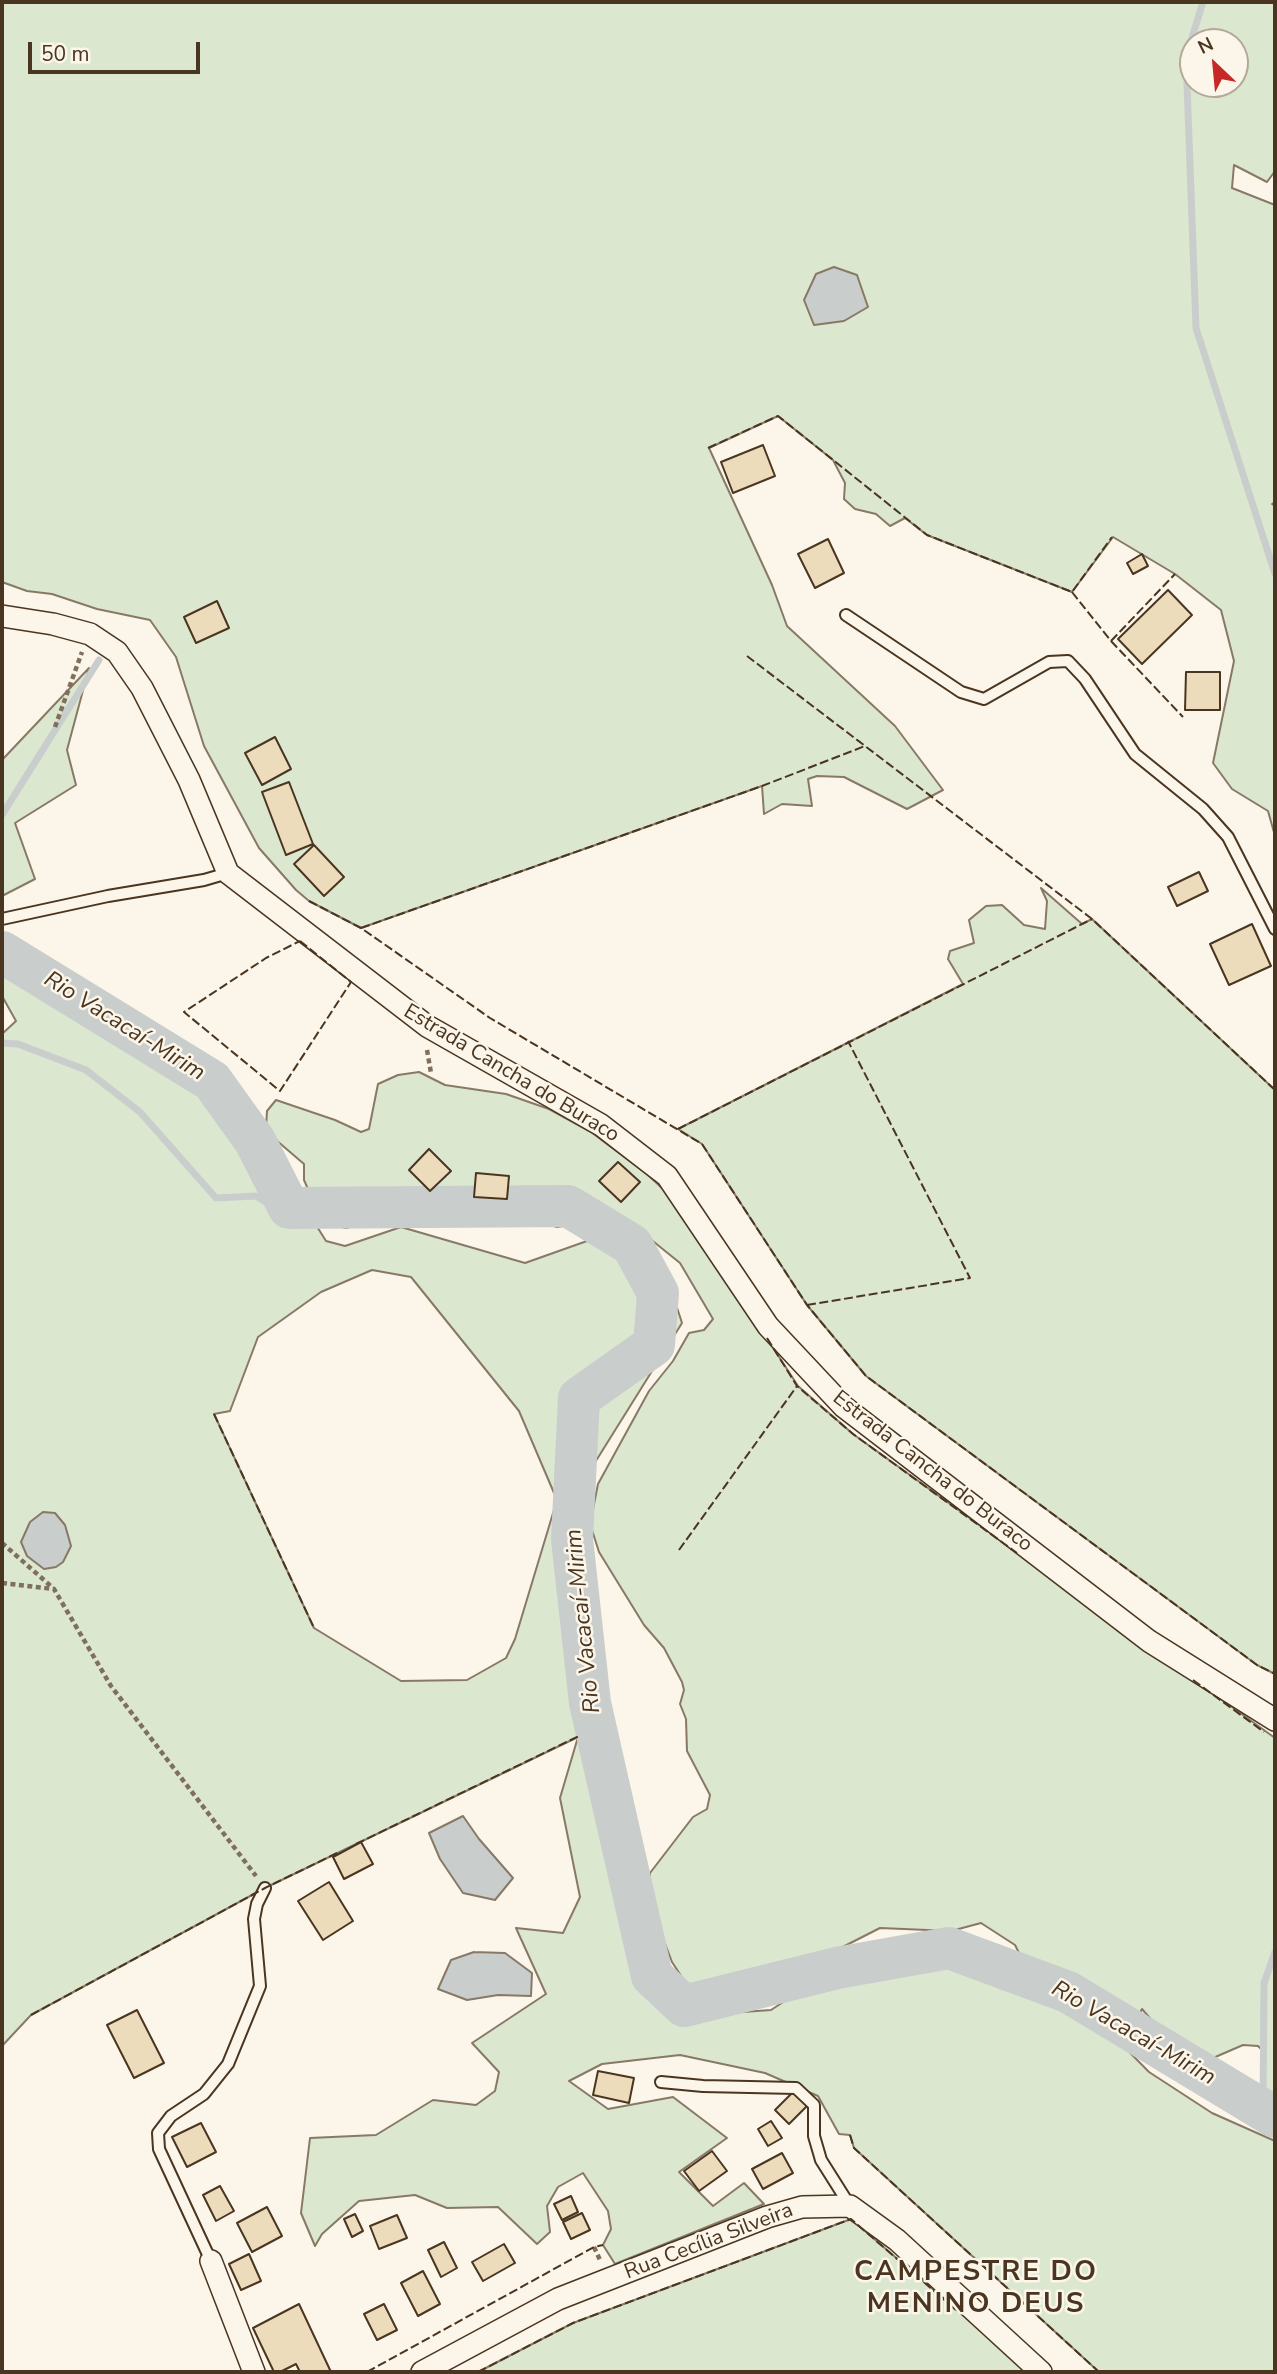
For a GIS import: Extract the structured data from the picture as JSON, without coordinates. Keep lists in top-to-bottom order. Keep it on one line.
{"streets":{"street":["Estrada Cancha do Buraco","Rua Cecília Silveira"]},"districts":["CAMPESTRE DO MENINO DEUS"],"water":["Rio Vacacaí-Mirim"],"scale_bar":"50 m","north":"top left"}
